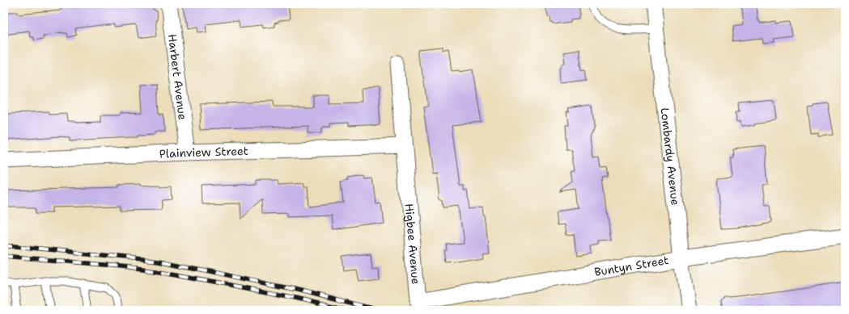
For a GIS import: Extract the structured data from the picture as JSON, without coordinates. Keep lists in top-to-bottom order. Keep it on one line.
{"streets":{"street":["Harbert Avenue","Plainview Street","Lombardy Avenue","Higbee Avenue","Buntyn Street"]},"crossings":[["Harbert Avenue","Plainview Street"],["Plainview Street","Higbee Avenue"],["Lombardy Avenue","Buntyn Street"],["Higbee Avenue","Buntyn Street"]]}
